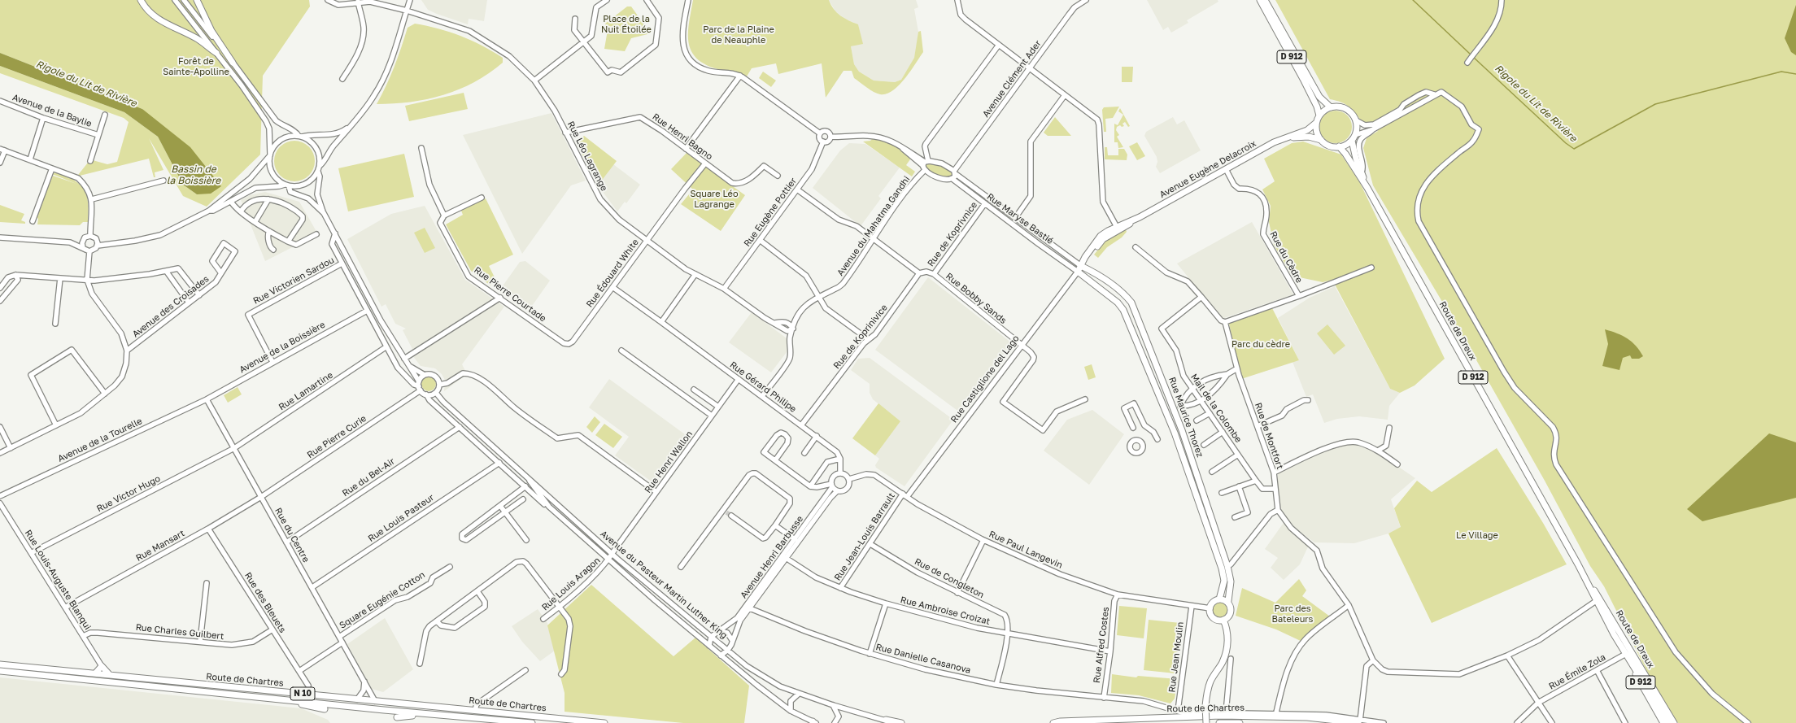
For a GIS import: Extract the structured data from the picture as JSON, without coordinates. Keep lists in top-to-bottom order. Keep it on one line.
{"streets":{"main road":["D 912","Avenue Eugène Delacroix","Route de Dreux","Rue Maurice Thorez","Route de Chartres","N 10"],"street":["Avenue Clément Ader","Avenue de la Baylie","Rue Henri Bagno","Rue Léo Lagrange","Rue Eugène Pottier","Rue Maryse Bastié","Avenue du Mahatma Gandhi","Rue de Koprivnice","Rue du Cèdre","Rue Édouard White","Rue Victorien Sardou","Rue Pierre Courtade","Rue Bobby Sands","Avenue des Croisades","Rue de Koprinivice","Avenue de la Boissière","Rue Castiglione del Lago","Rue Gérard Philipe","Rue Lamartine","Mail de la Colombe","Rue de Montfort","Rue Pierre Curie","Avenue de la Tourelle","Rue Henri Wallon","Rue du Bel-Air","Rue Victor Hugo","Rue Louis Pasteur","Rue du Centre","Rue Jean-Louis Barrault","Rue Mansart","Rue Paul Langevin","Avenue Henri Barbusse","Rue de Congleton","Rue Louis-Auguste Blanqui","Rue Louis Aragon","Avenue du Pasteur Martin Luther King","Square Eugénie Cotton","Rue des Bleuets","Rue Ambroise Croizat","Rue Charles Guilbert","Rue Alfred Costes","Rue Jean Moulin","Rue Danielle Casanova","Rue Émile Zola"]},"crossings":[["D 912","Avenue Eugène Delacroix"],["D 912","Route de Dreux"],["Avenue Clément Ader","Rue Maryse Bastié"],["Rue Henri Bagno","Rue Léo Lagrange"],["Rue Henri Bagno","Rue Édouard White"],["Rue Léo Lagrange","Rue Eugène Pottier"],["Rue Léo Lagrange","Avenue du Mahatma Gandhi"],["Rue Léo Lagrange","Rue Édouard White"],["Avenue Eugène Delacroix","Rue Maryse Bastié"],["Avenue Eugène Delacroix","Rue du Cèdre"],["Avenue Eugène Delacroix","Route de Dreux"],["Avenue Eugène Delacroix","Rue Castiglione del Lago"],["Avenue Eugène Delacroix","Rue Maurice Thorez"],["Rue Maryse Bastié","Rue de Koprivnice"],["Rue Maryse Bastié","Rue Castiglione del Lago"],["Rue Maryse Bastié","Rue Maurice Thorez"],["Avenue du Mahatma Gandhi","Rue Gérard Philipe"],["Rue de Koprivnice","Rue Bobby Sands"],["Rue du Cèdre","Rue de Montfort"],["Rue Édouard White","Rue Pierre Courtade"],["Rue Édouard White","Rue Gérard Philipe"],["Rue Victorien Sardou","Avenue de la Boissière"],["Rue Victorien Sardou","Avenue du Pasteur Martin Luther King"],["Rue Bobby Sands","Rue de Koprinivice"],["Rue Bobby Sands","Rue Castiglione del Lago"],["Route de Dreux","Rue Émile Zola"],["Rue de Koprinivice","Rue Gérard Philipe"],["Avenue de la Boissière","Avenue de la Tourelle"],["Avenue de la Boissière","Rue du Centre"],["Avenue de la Boissière","Avenue du Pasteur Martin Luther King"],["Rue Castiglione del Lago","Rue Maurice Thorez"],["Rue Castiglione del Lago","Rue Jean-Louis Barrault"],["Rue Castiglione del Lago","Rue Paul Langevin"],["Rue Gérard Philipe","Rue Henri Wallon"],["Rue Lamartine","Rue Victor Hugo"],["Rue Lamartine","Rue du Centre"],["Rue Lamartine","Avenue du Pasteur Martin Luther King"],["Mail de la Colombe","Rue de Montfort"],["Rue Maurice Thorez","Rue Paul Langevin"],["Rue Pierre Curie","Rue du Centre"],["Rue Pierre Curie","Rue Mansart"],["Rue Pierre Curie","Avenue du Pasteur Martin Luther King"],["Avenue de la Tourelle","Rue du Centre"],["Rue Henri Wallon","Rue Louis Aragon"],["Rue Henri Wallon","Avenue du Pasteur Martin Luther King"],["Rue du Bel-Air","Rue du Centre"],["Rue du Bel-Air","Avenue du Pasteur Martin Luther King"],["Rue Victor Hugo","Rue du Centre"],["Rue Victor Hugo","Rue Louis-Auguste Blanqui"],["Rue Louis Pasteur","Rue du Centre"],["Rue Louis Pasteur","Avenue du Pasteur Martin Luther King"],["Rue du Centre","Rue Mansart"],["Rue du Centre","Square Eugénie Cotton"],["Rue du Centre","Route de Chartres"],["Rue Jean-Louis Barrault","Rue Paul Langevin"],["Rue Jean-Louis Barrault","Rue de Congleton"],["Rue Jean-Louis Barrault","Rue Ambroise Croizat"],["Rue Mansart","Rue Louis-Auguste Blanqui"],["Rue Mansart","Rue des Bleuets"],["Rue Paul Langevin","Avenue Henri Barbusse"],["Rue Paul Langevin","Rue Alfred Costes"],["Rue Paul Langevin","Rue Jean Moulin"],["Avenue Henri Barbusse","Avenue du Pasteur Martin Luther King"],["Avenue Henri Barbusse","Rue Ambroise Croizat"],["Avenue Henri Barbusse","Rue Danielle Casanova"],["Rue de Congleton","Rue Ambroise Croizat"],["Rue de Congleton","Rue Danielle Casanova"],["Rue Louis-Auguste Blanqui","Rue Charles Guilbert"],["Rue Louis Aragon","Avenue du Pasteur Martin Luther King"],["Rue des Bleuets","Rue Charles Guilbert"],["Rue Ambroise Croizat","Rue Alfred Costes"],["Rue Alfred Costes","Rue Danielle Casanova"],["Rue Jean Moulin","Rue Danielle Casanova"],["Rue Danielle Casanova","Route de Chartres"]],"water":["Rigole du Lit de Rivière","Bassin de la Boissière"],"parks":["Place de la Nuit Étoilée","Parc de la Plaine de Neauphle","Forêt de Sainte-Apolline","Square Léo Lagrange","Parc du cèdre","Le Village","Parc des Bateleurs"]}
